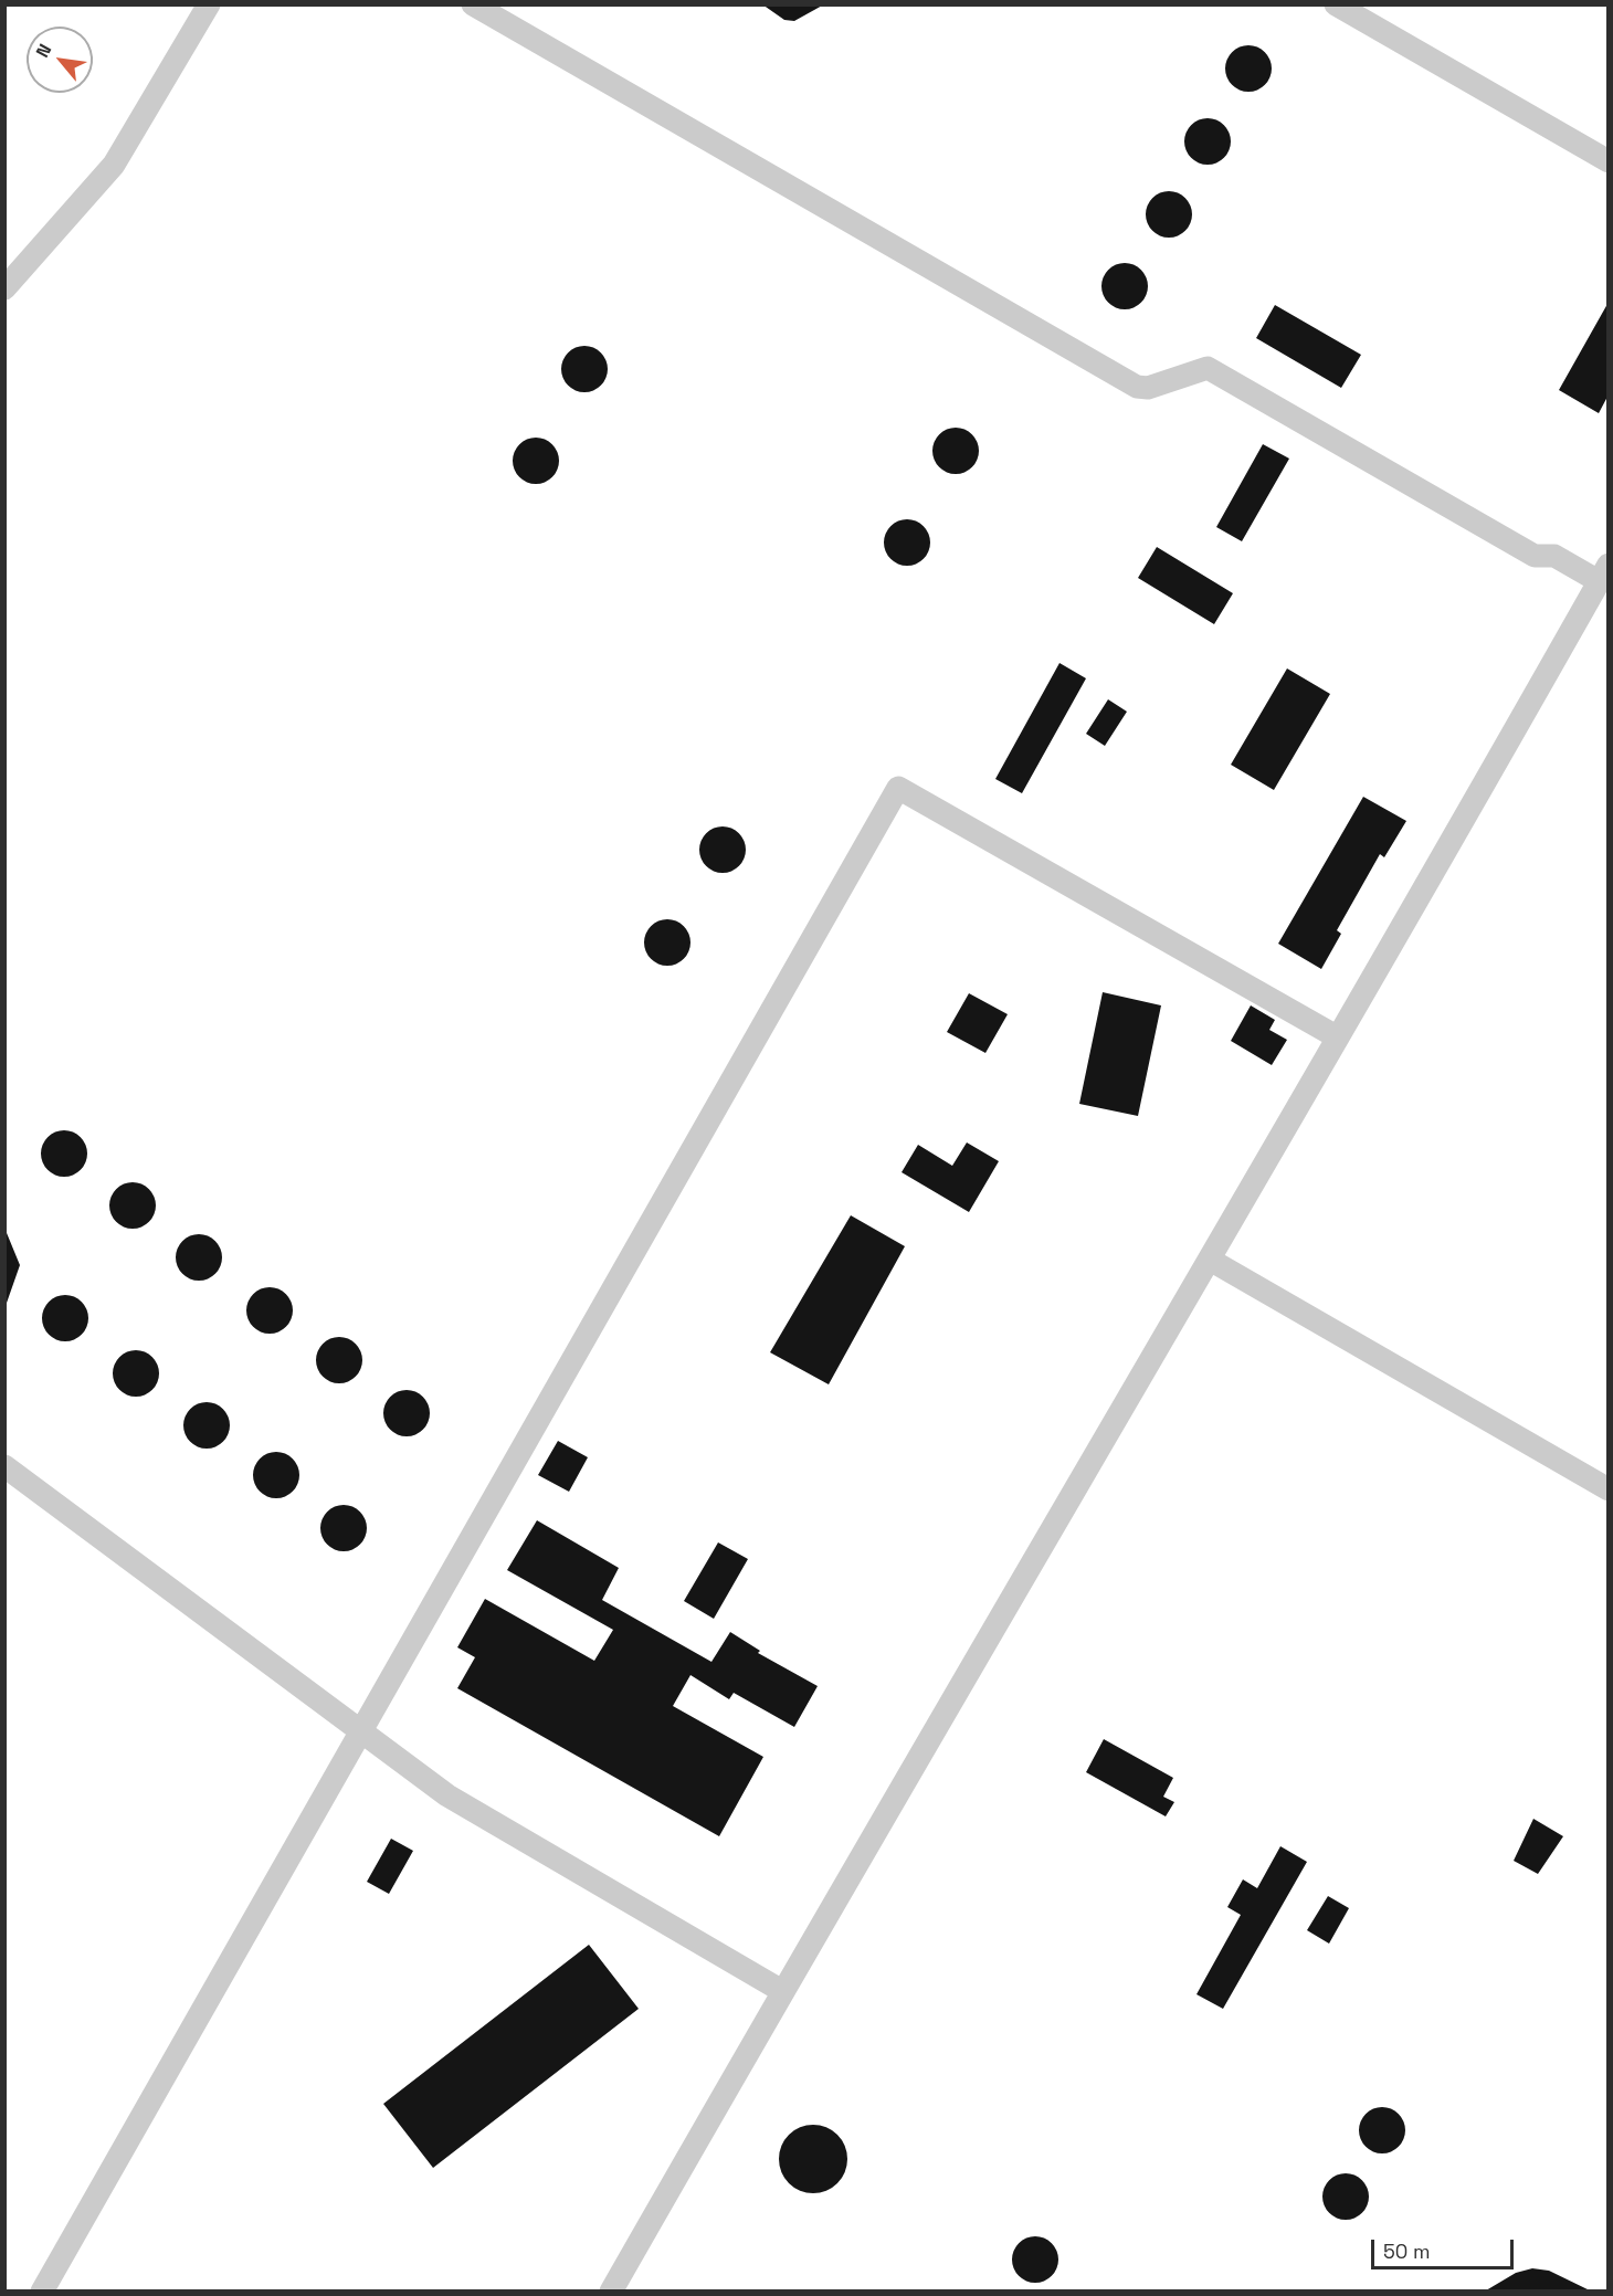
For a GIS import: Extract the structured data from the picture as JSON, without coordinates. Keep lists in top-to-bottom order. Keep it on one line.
{"scale_bar":"50 m","north":"top left"}
